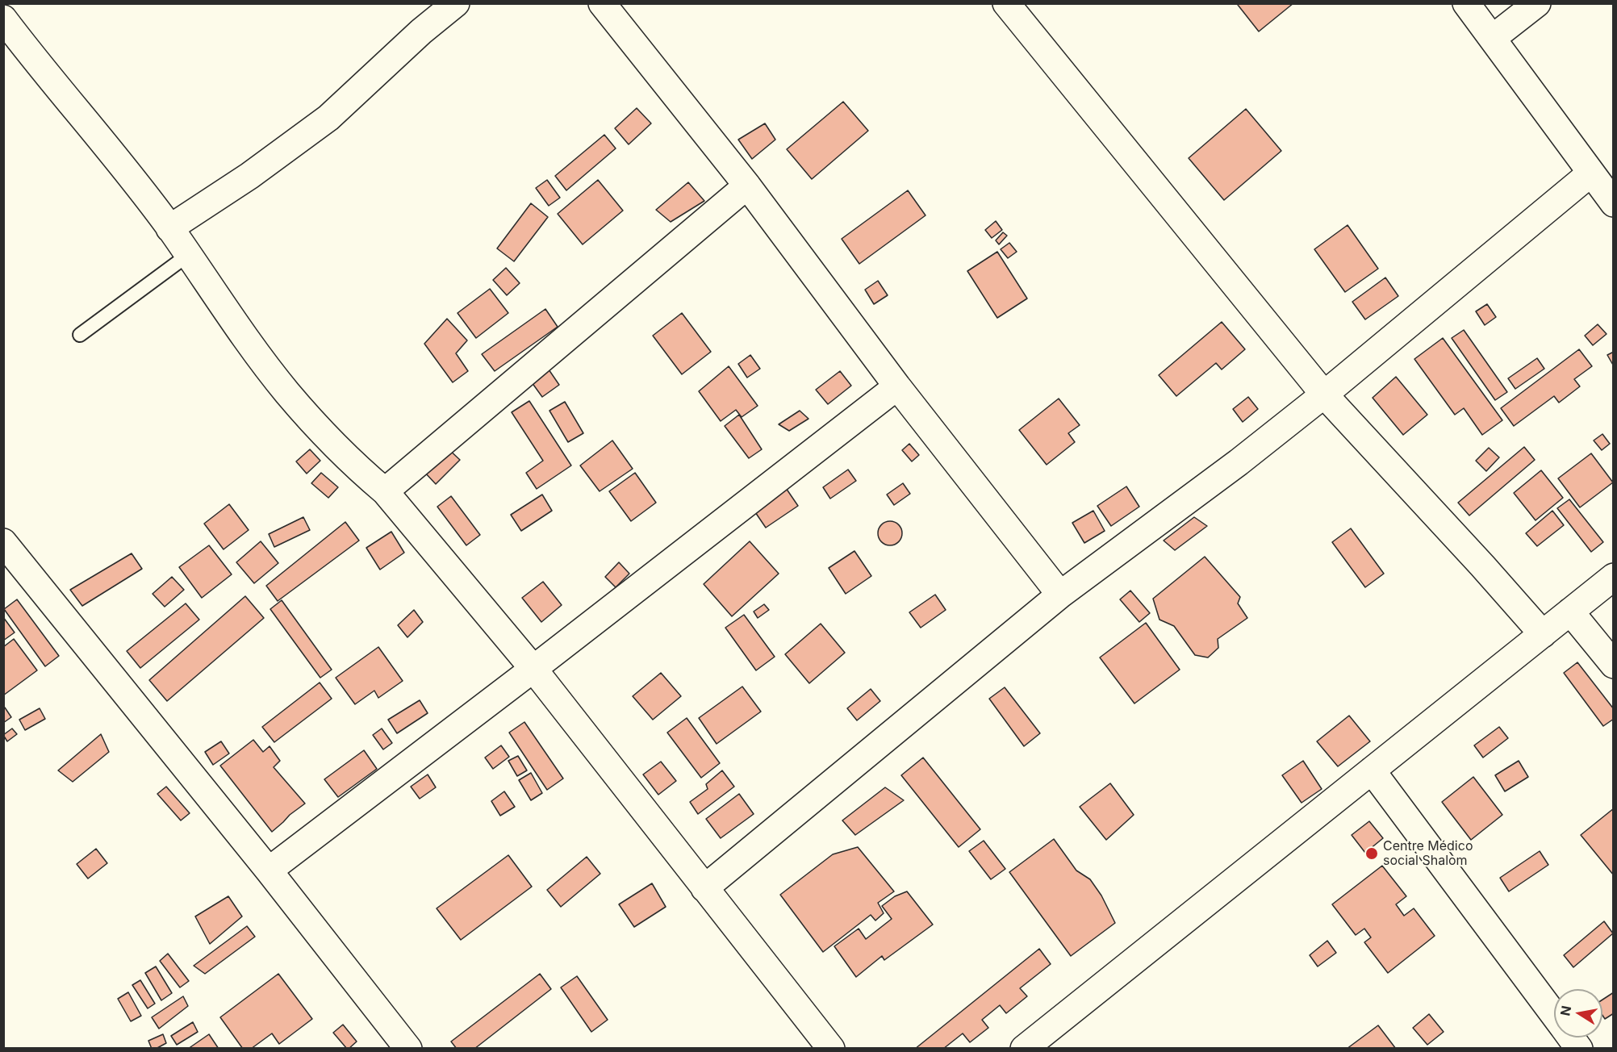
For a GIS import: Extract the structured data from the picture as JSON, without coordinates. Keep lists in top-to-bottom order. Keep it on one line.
{"places":["Centre Médico social Shalom"],"north":"left"}
